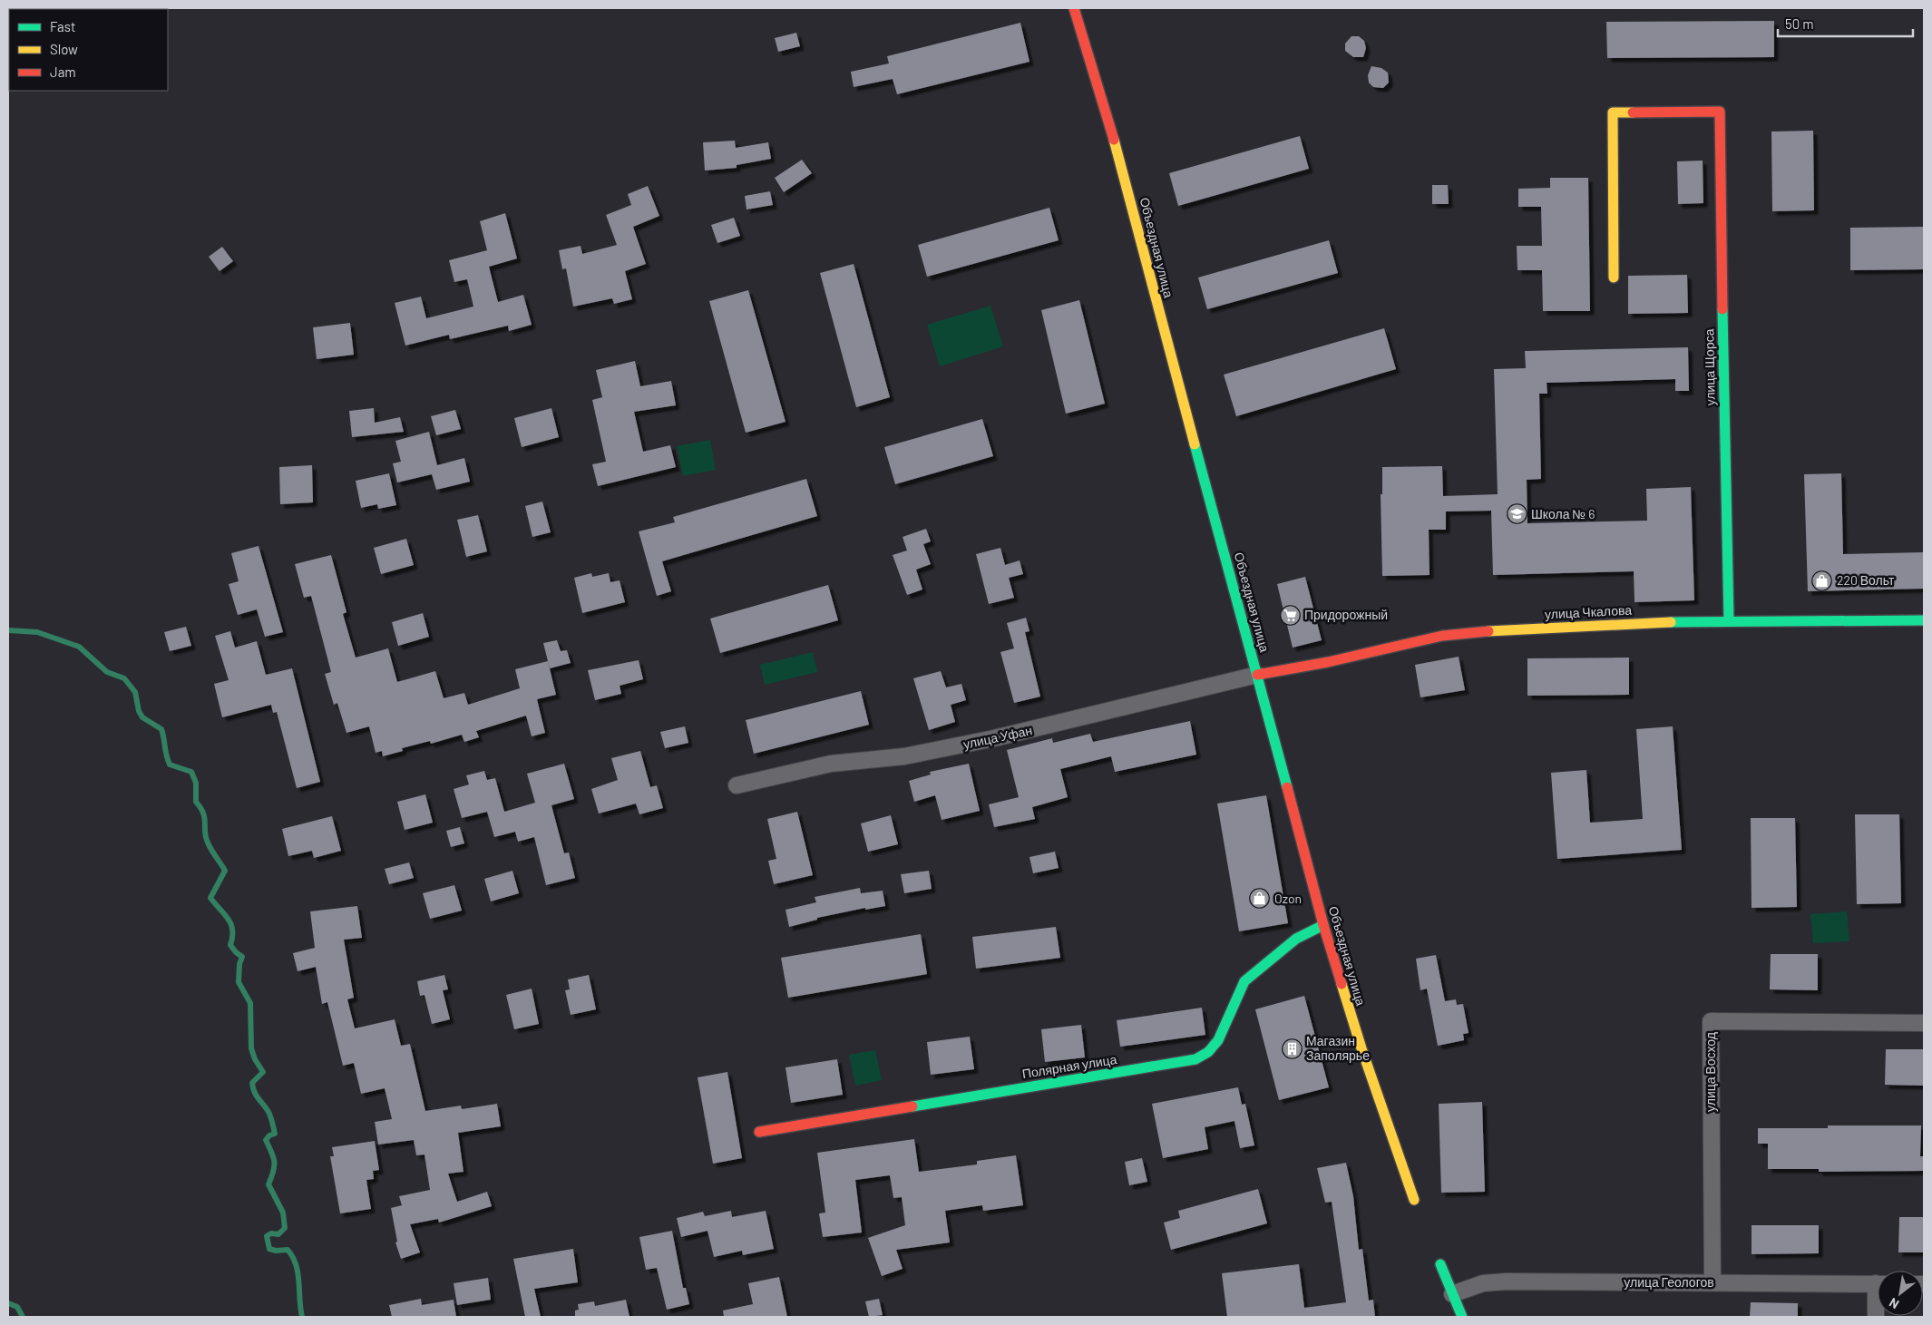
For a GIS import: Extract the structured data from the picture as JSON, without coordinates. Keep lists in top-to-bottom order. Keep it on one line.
{"streets":{"street":["Объездная улица","улица Щорса","улица Чкалова","улица Уфан","Полярная улица","улица Восход","улица Геологов"]},"crossings":[["Объездная улица","улица Чкалова"],["Объездная улица","улица Уфан"],["Объездная улица","Полярная улица"],["улица Щорса","улица Чкалова"],["улица Чкалова","улица Уфан"],["улица Восход","улица Геологов"]],"places":{"school or university":["Школа № 6"],"shop":["220 Вольт","Ozon"],"supermarket":["Придорожный"],"building":["Магазин Заполярье"]},"legend":["Fast","Slow","Jam"],"scale_bar":"50 m","north":"bottom left"}
